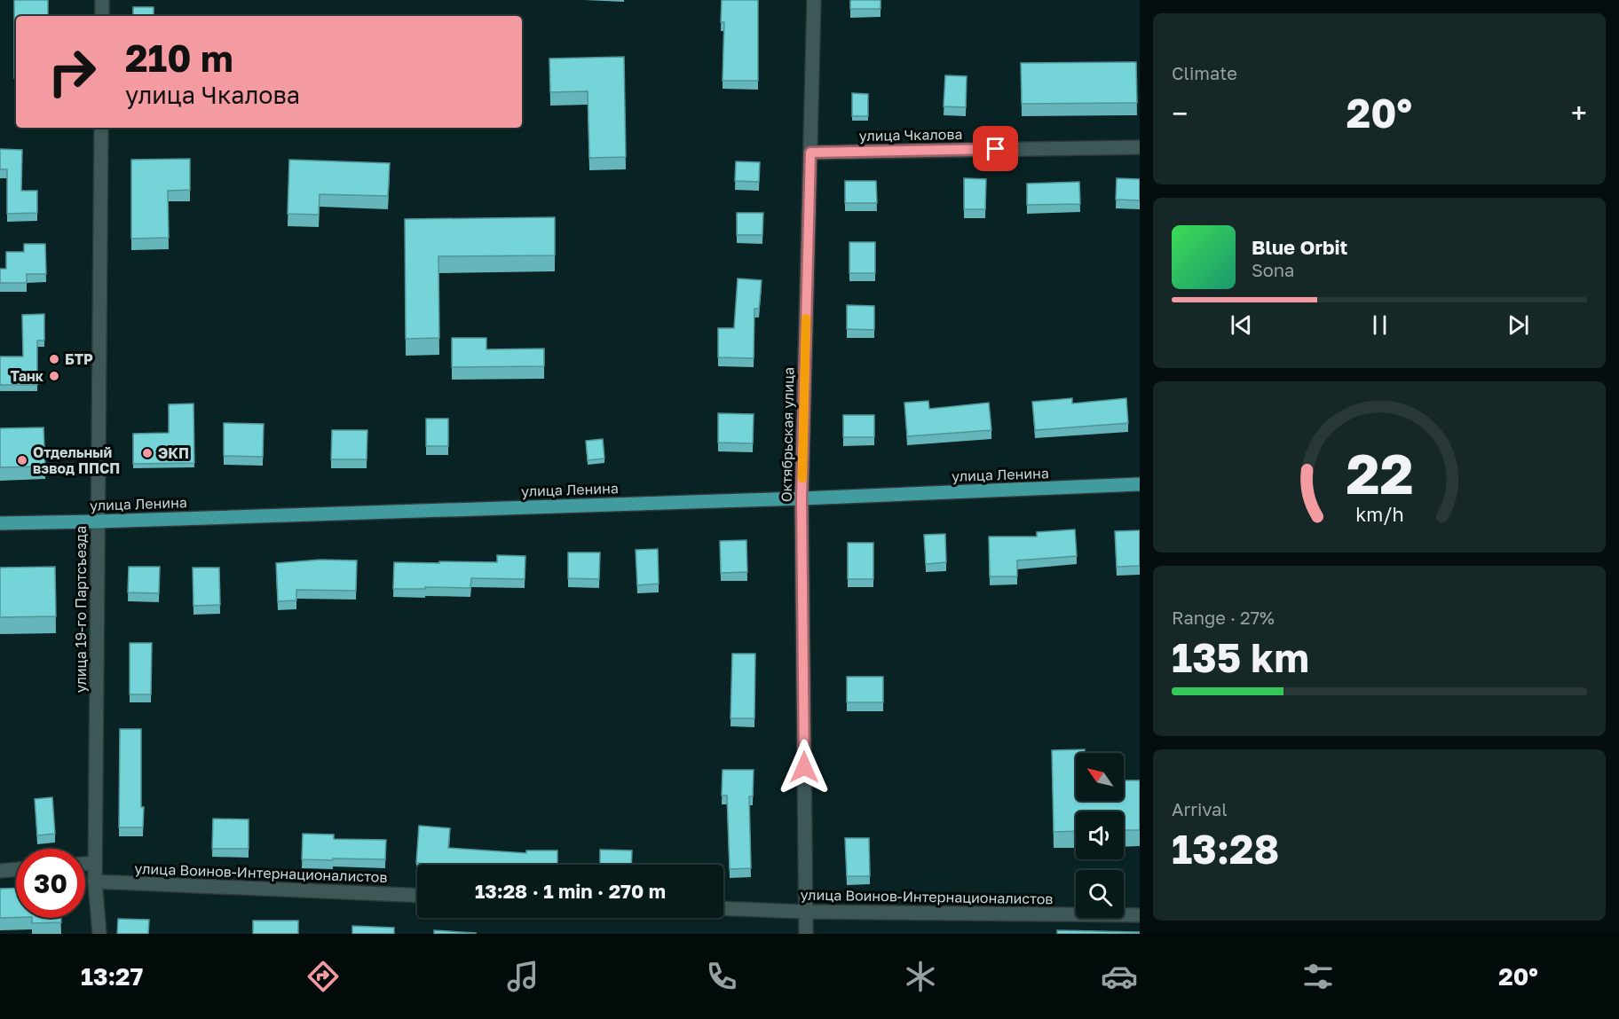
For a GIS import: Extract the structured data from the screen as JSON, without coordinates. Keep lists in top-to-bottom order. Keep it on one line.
{"streets":{"main road":["улица Ленина"],"street":["улица Чкалова","Октябрьская улица","улица 19-го Партсъезда","улица Воинов-Интернационалистов"]},"crossings":[["улица Чкалова","Октябрьская улица"],["Октябрьская улица","улица Ленина"],["Октябрьская улица","улица Воинов-Интернационалистов"],["улица Ленина","улица 19-го Партсъезда"],["улица 19-го Партсъезда","улица Воинов-Интернационалистов"]],"places":["БТР","Танк","ЭКП","Отдельный взвод ППСП"],"north":"top left","page":{"tile":["Climate",["Range · 27%","135 km"],["Arrival","13:28"]],"turn":["210 m","улица Чкалова"],"heat":["−","20°","+"],"song":["Blue Orbit","Sona"],"limit":"30","trip":"13:28 · 1 min · 270 m","tabs":["13:27","20°"],"gauge":["22","km/h"]}}
